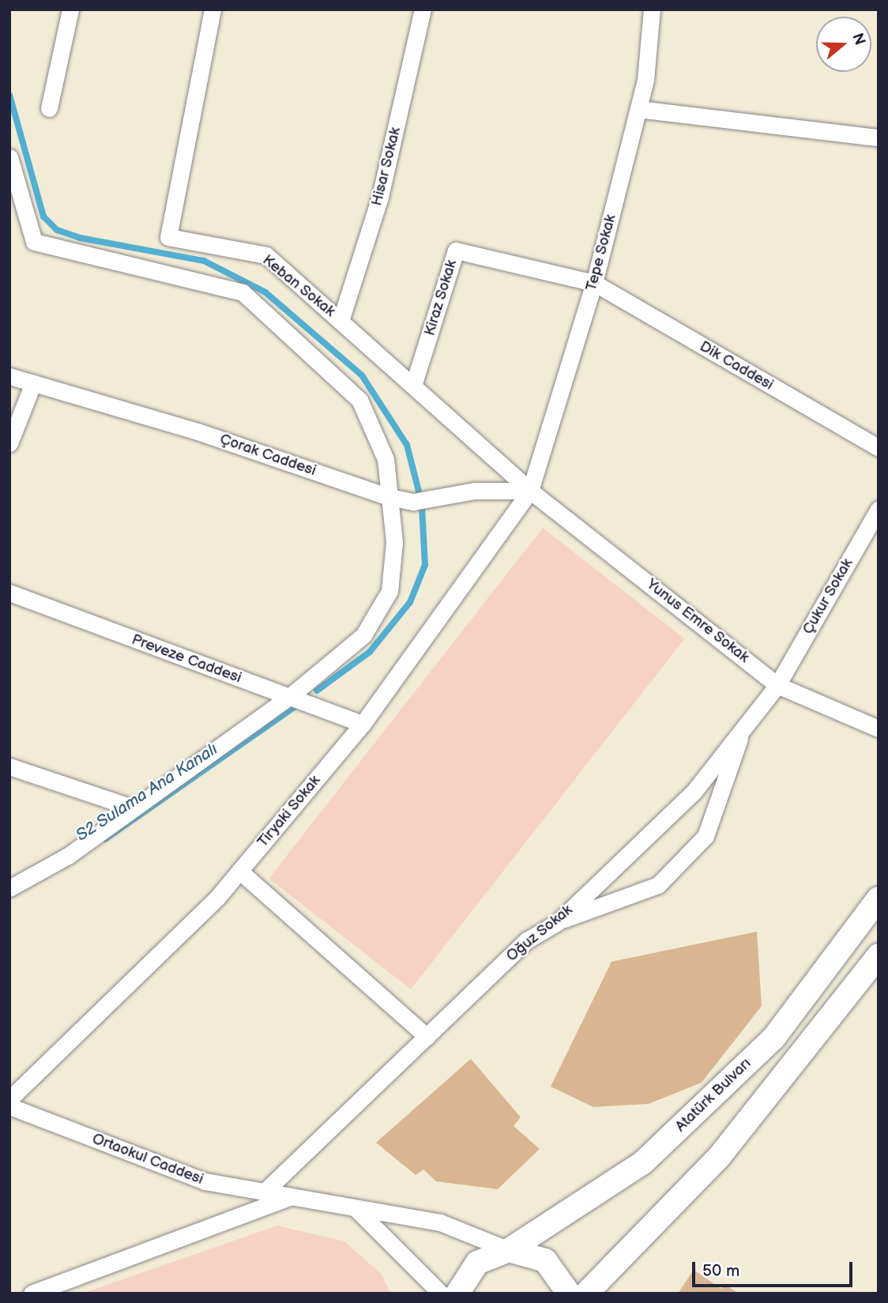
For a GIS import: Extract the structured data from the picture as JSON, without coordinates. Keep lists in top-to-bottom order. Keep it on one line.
{"streets":{"main road":["Atatürk Bulvarı"],"street":["Hisar Sokak","Tepe Sokak","Keban Sokak","Kiraz Sokak","Dik Caddesi","Çorak Caddesi","Çukur Sokak","Yunus Emre Sokak","Preveze Caddesi","Tiryaki Sokak","Oğuz Sokak","Ortaokul Caddesi"]},"crossings":[["Hisar Sokak","Keban Sokak"],["Tepe Sokak","Keban Sokak"],["Tepe Sokak","Kiraz Sokak"],["Tepe Sokak","Dik Caddesi"],["Tepe Sokak","Çorak Caddesi"],["Tepe Sokak","Yunus Emre Sokak"],["Tepe Sokak","Tiryaki Sokak"],["Keban Sokak","Kiraz Sokak"],["Keban Sokak","Çorak Caddesi"],["Keban Sokak","Yunus Emre Sokak"],["Keban Sokak","Tiryaki Sokak"],["Kiraz Sokak","Dik Caddesi"],["Çorak Caddesi","Yunus Emre Sokak"],["Çorak Caddesi","Tiryaki Sokak"],["Çukur Sokak","Yunus Emre Sokak"],["Çukur Sokak","Oğuz Sokak"],["Yunus Emre Sokak","Tiryaki Sokak"],["Yunus Emre Sokak","Oğuz Sokak"],["Preveze Caddesi","Tiryaki Sokak"],["Oğuz Sokak","Ortaokul Caddesi"],["Atatürk Bulvarı","Ortaokul Caddesi"]],"water":["S2 Sulama Ana Kanalı"],"scale_bar":"50 m","north":"right"}
